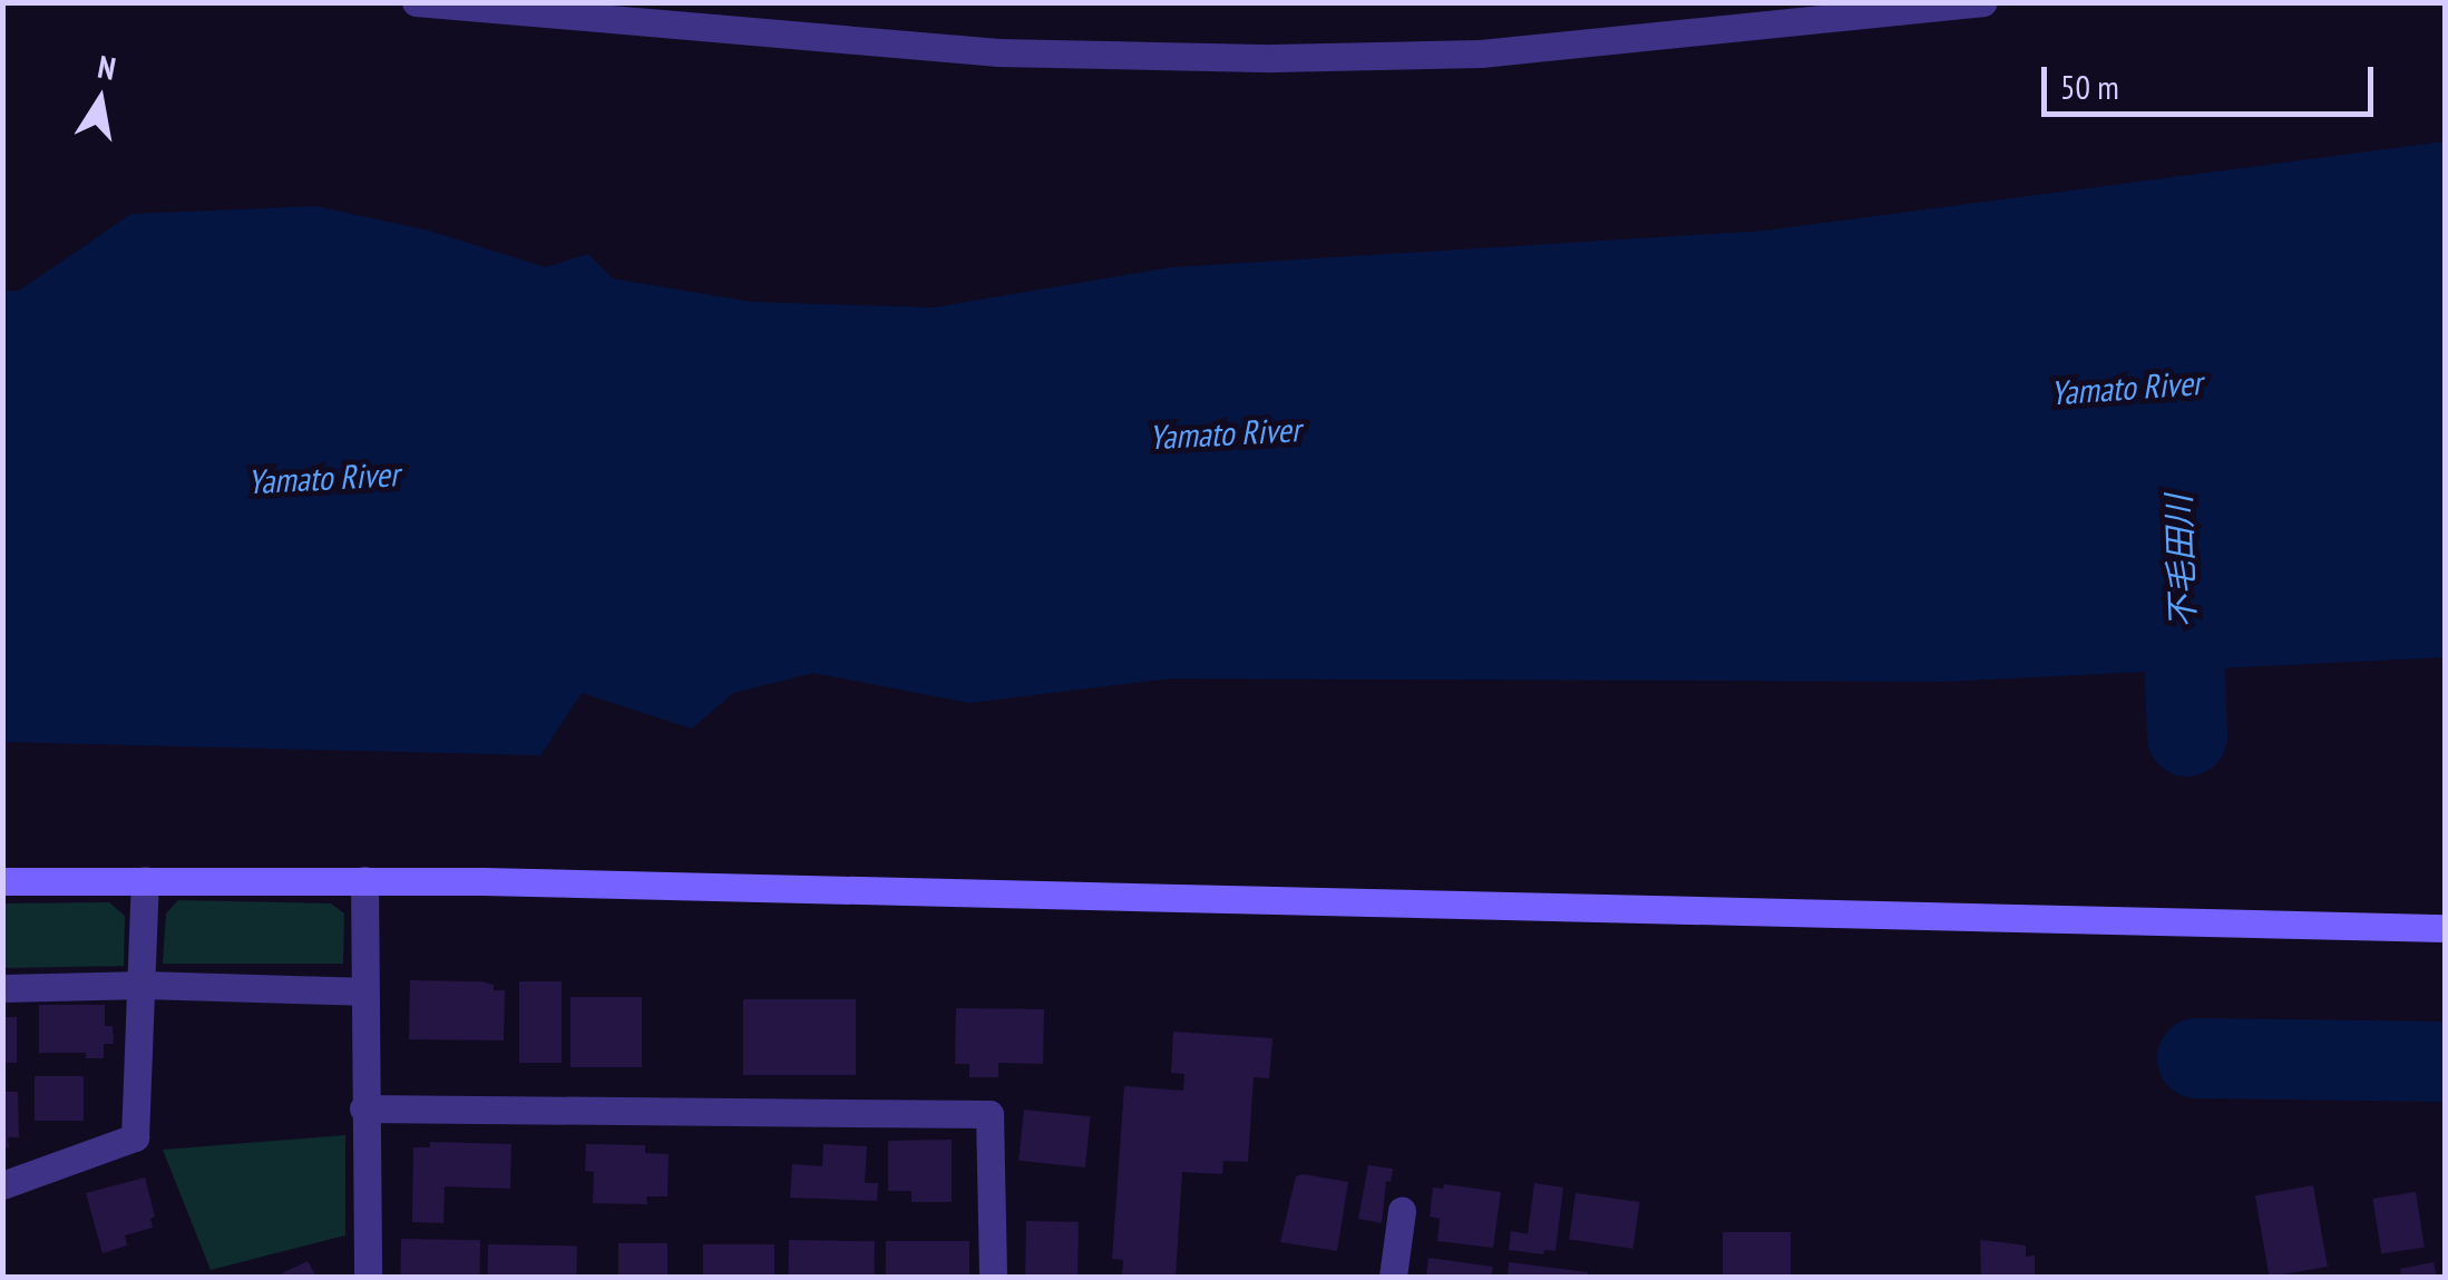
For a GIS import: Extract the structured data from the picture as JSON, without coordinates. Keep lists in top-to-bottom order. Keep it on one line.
{"water":["Yamato River","不毛田川"],"scale_bar":"50 m","north":"top"}
